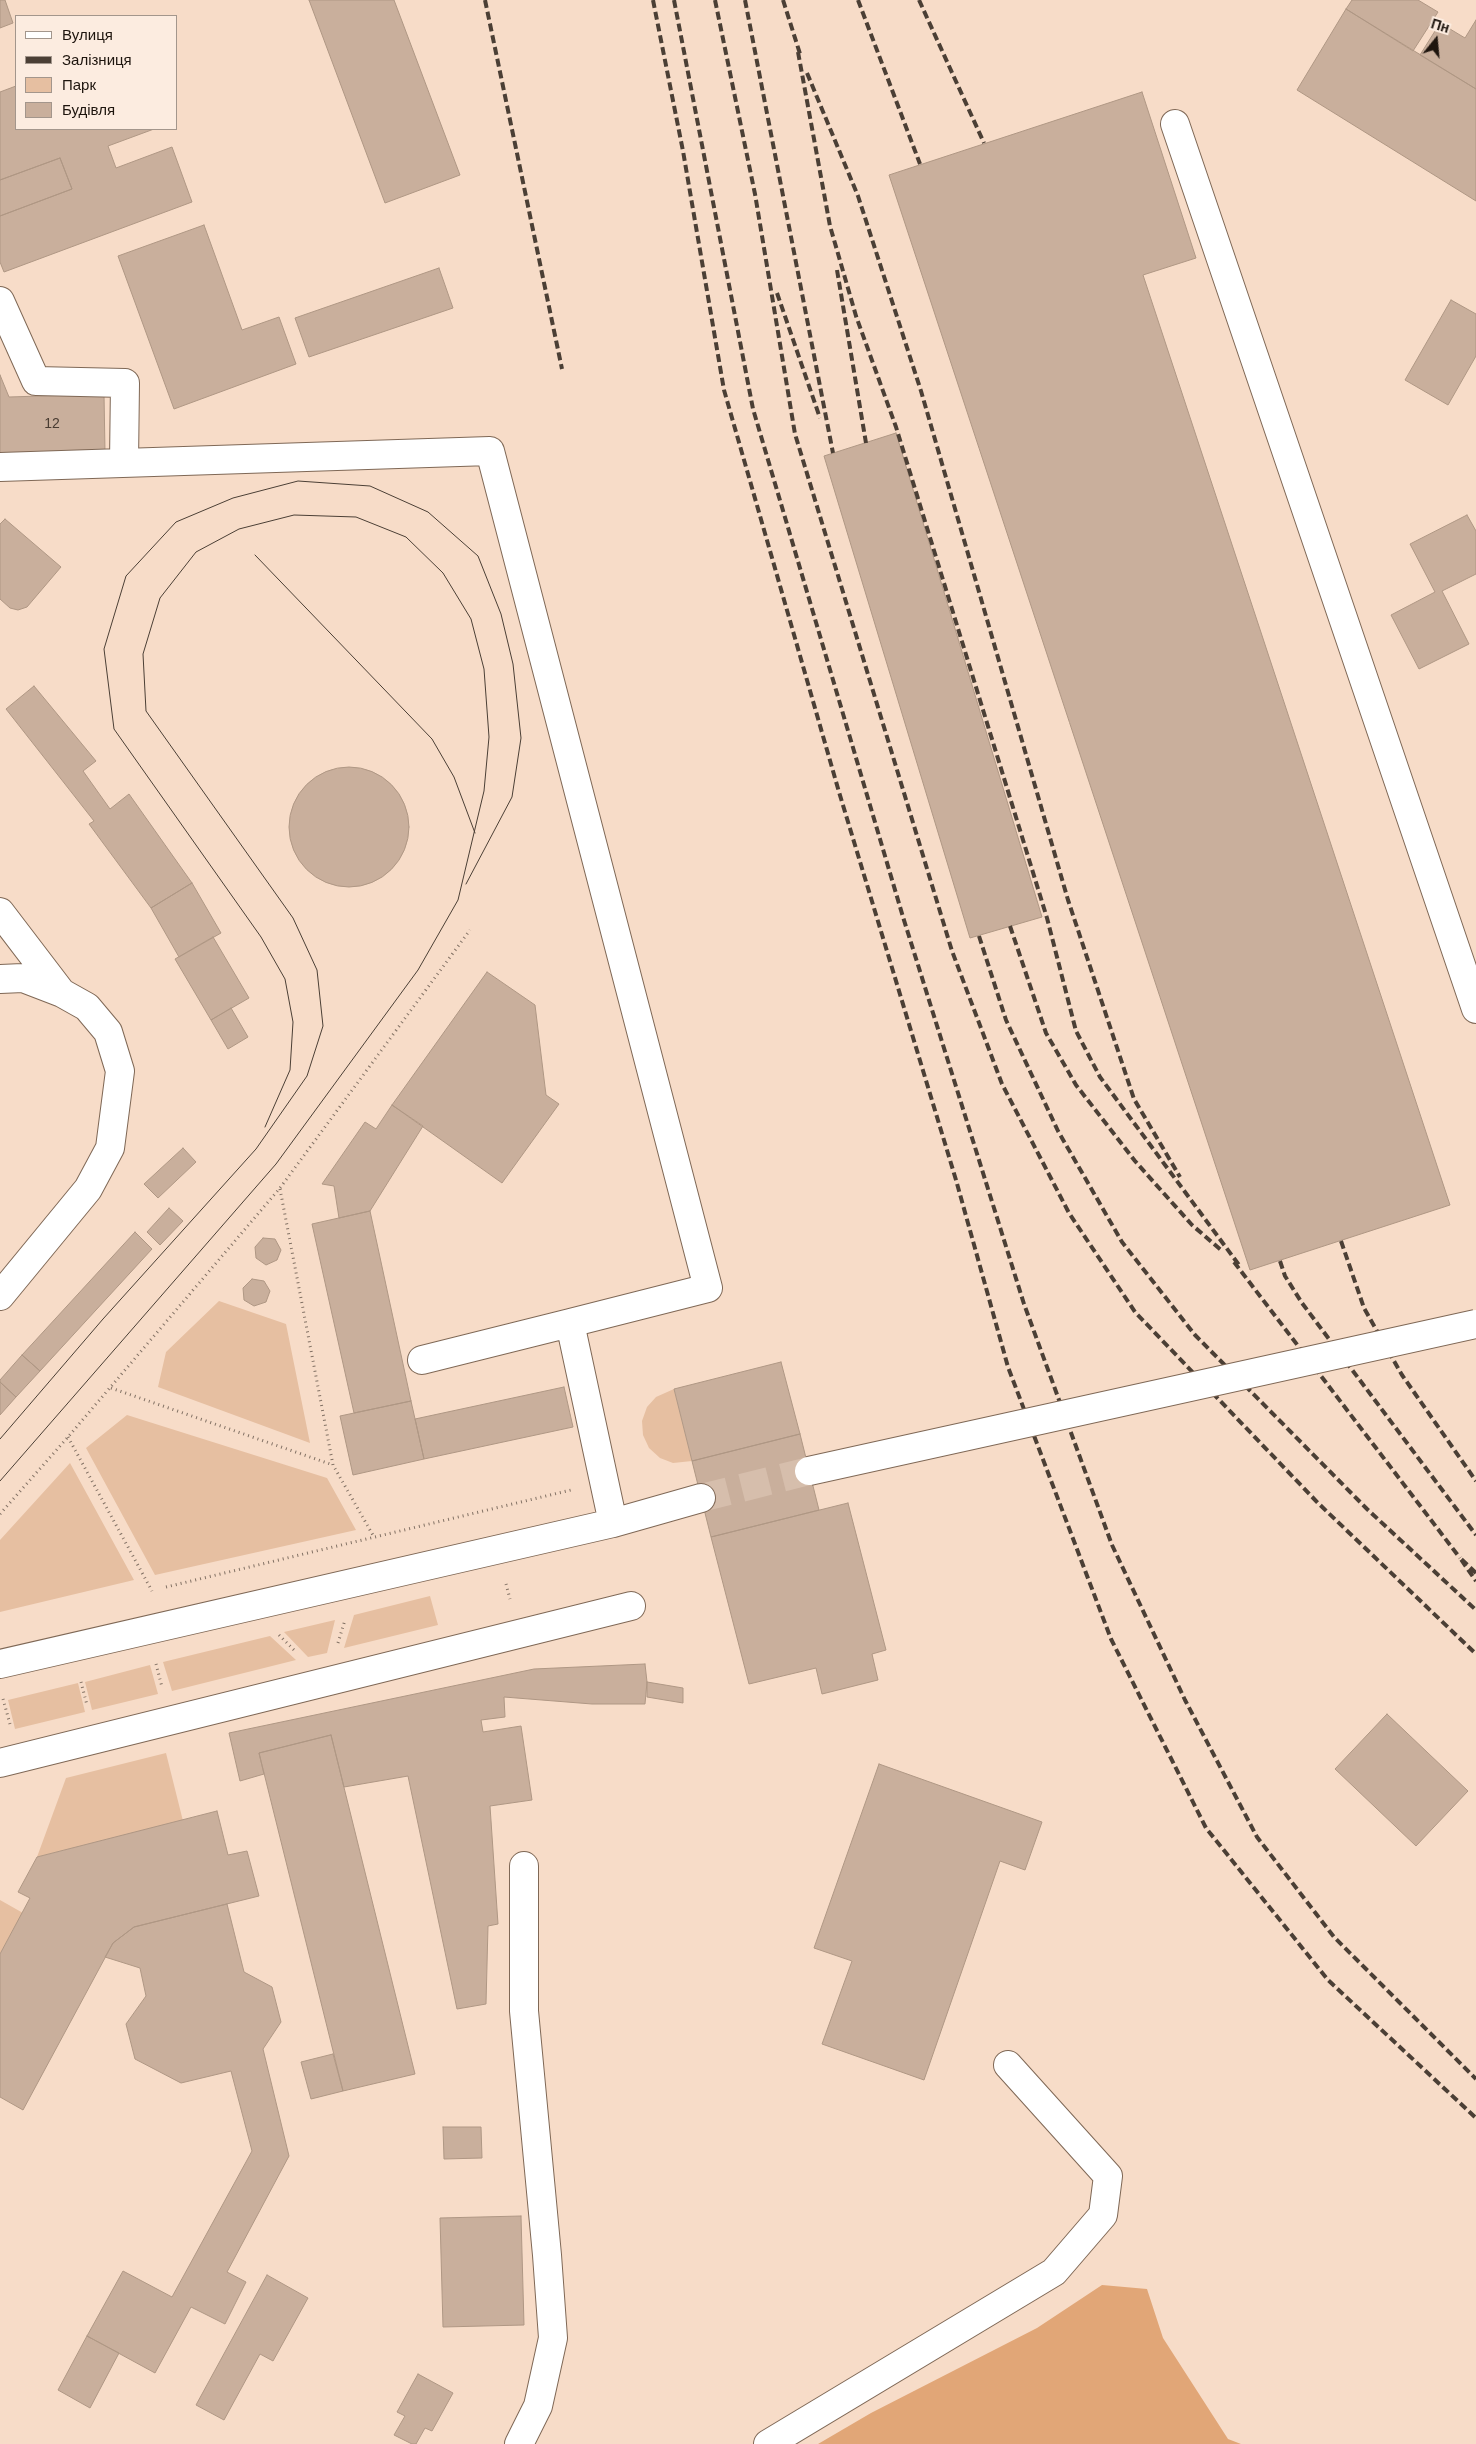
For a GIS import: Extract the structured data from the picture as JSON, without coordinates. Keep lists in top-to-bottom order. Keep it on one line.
{"house_numbers":["12"],"legend":["Вулиця","Залізниця","Парк","Будівля"],"north":"top"}
